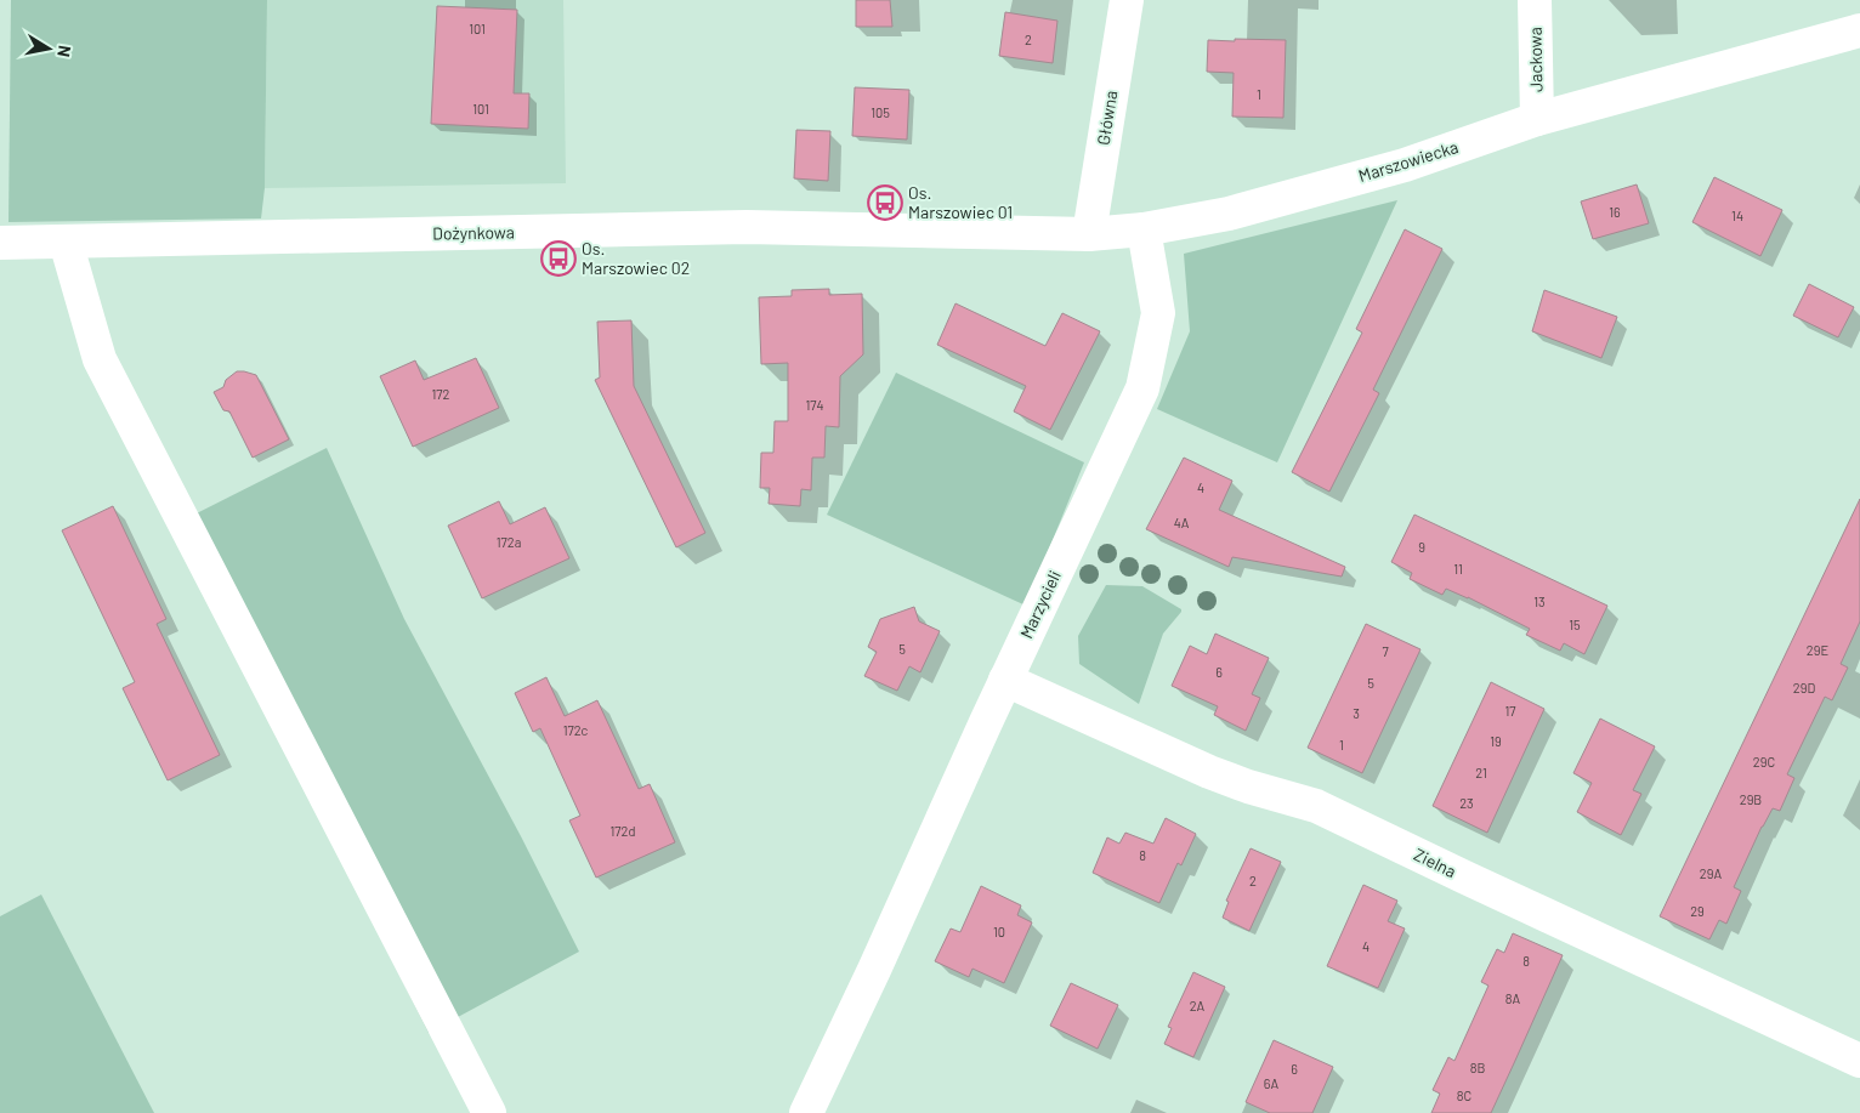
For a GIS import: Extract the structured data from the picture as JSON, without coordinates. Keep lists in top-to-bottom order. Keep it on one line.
{"streets":{"street":["Jackowa","Główna","Marszowiecka","Dożynkowa","Marzycieli","Zielna"]},"crossings":[["Jackowa","Marszowiecka"],["Główna","Marszowiecka"],["Marszowiecka","Dożynkowa"],["Marszowiecka","Marzycieli"],["Marzycieli","Zielna"]],"places":{"bus stop":["Os. Marszowiec 01","Os. Marszowiec 02"]},"house_numbers":["101","2","1","101","105","16","14","172","174","4","4A","172a","9","11","13","15","5","29E","7","6","5","29D","17","3","172c","19","1","29C","21","29B","23","172d","8","29A","2","29","10","4","8","8A","2A","8B","6","6A","8C"],"north":"right"}
